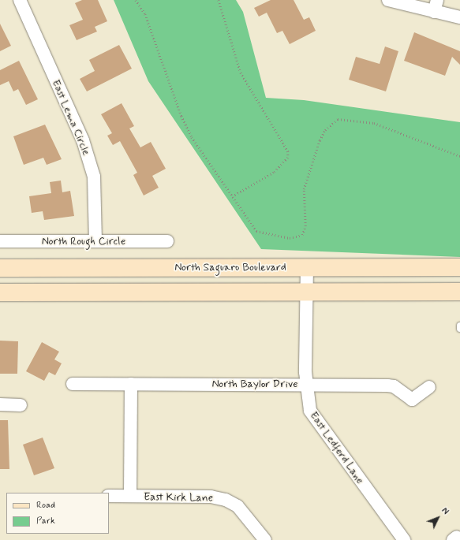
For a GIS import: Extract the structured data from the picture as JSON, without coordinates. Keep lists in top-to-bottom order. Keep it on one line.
{"streets":{"main road":["North Saguaro Boulevard"],"street":["East Lema Circle","North Rough Circle","North Baylor Drive","East Ledferd Lane","East Kirk Lane"]},"crossings":[["East Lema Circle","North Rough Circle"],["North Saguaro Boulevard","East Ledferd Lane"],["North Baylor Drive","East Ledferd Lane"],["North Baylor Drive","East Kirk Lane"]],"legend":["Road","Park"],"north":"top right"}
